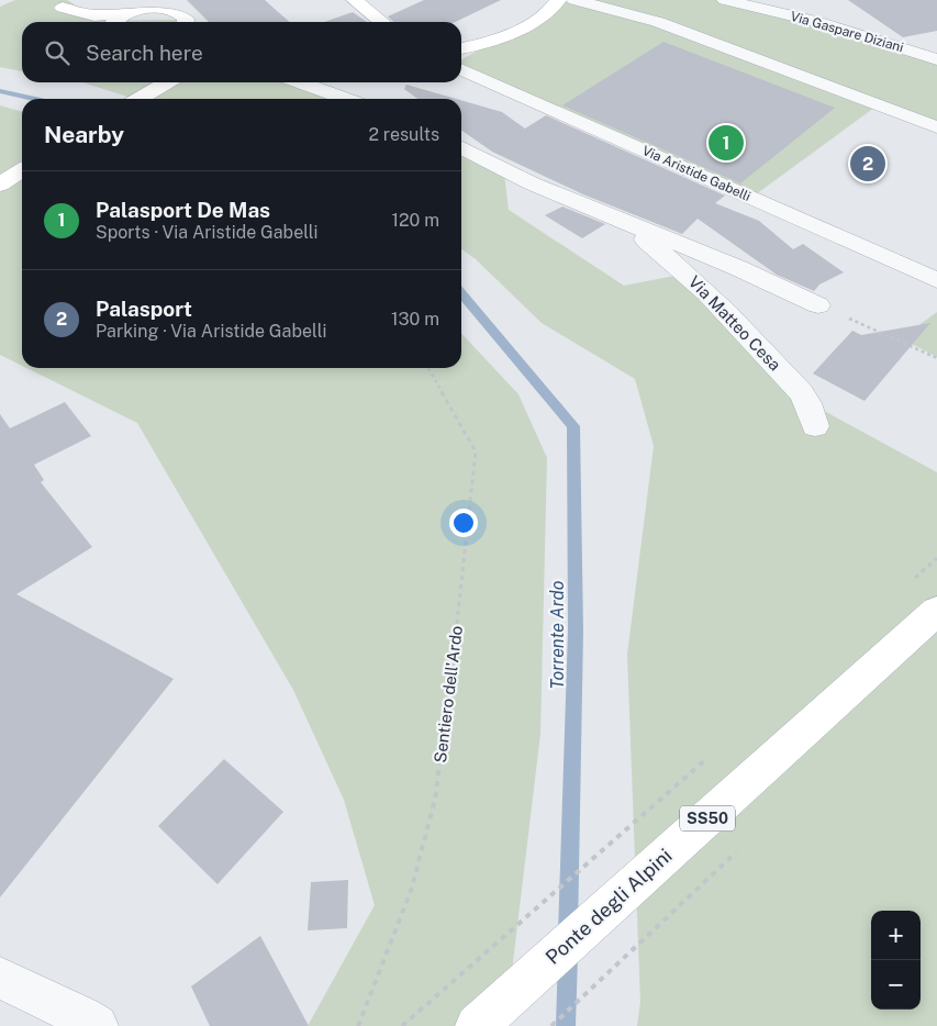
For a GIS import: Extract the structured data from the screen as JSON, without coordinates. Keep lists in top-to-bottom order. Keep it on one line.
{"streets":{"main road":["SS50","Ponte degli Alpini"],"street":["Via Gaspare Diziani","Via Aristide Gabelli","Via Matteo Cesa"],"path":["Sentiero dell'Ardo"]},"water":["Torrente Ardo"],"page":{"search":"Search here","heading":["Nearby","2 results"],"pins":["1","2"],"list":[{"mark":"1","name":"Palasport De Mas","note":"Sports · Via Aristide Gabelli","value":"120 m"},{"mark":"2","name":"Palasport","note":"Parking · Via Aristide Gabelli","value":"130 m"}],"map_buttons":["+","−"]}}
